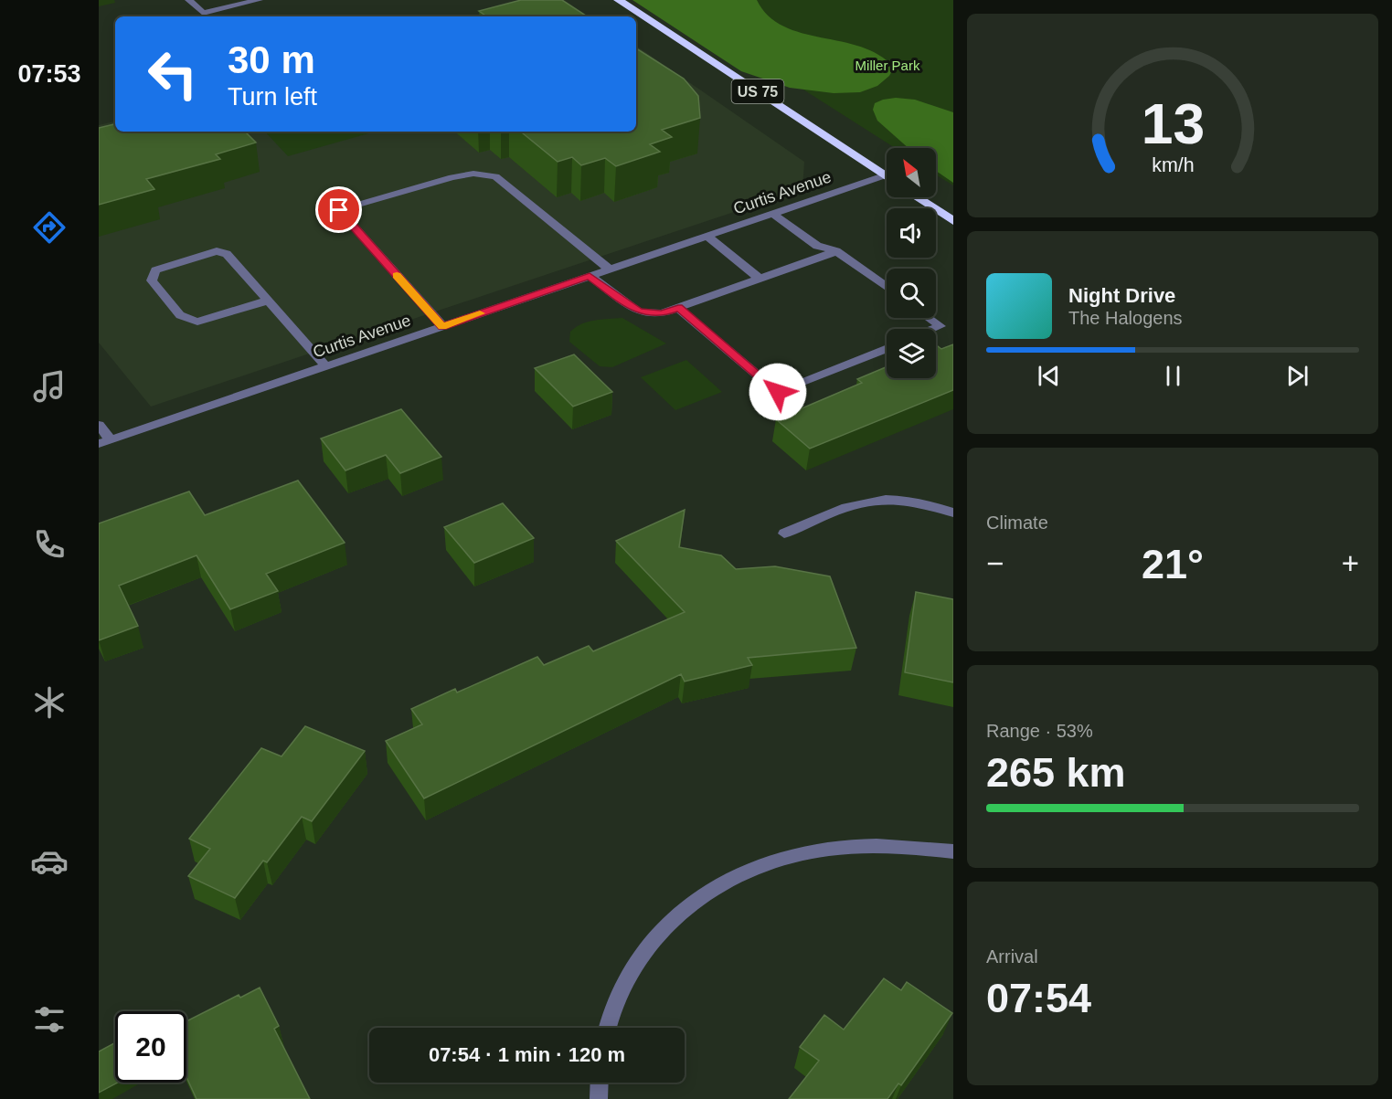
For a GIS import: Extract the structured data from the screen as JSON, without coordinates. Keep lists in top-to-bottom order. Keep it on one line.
{"streets":{"highway":["US 75"],"street":["Curtis Avenue"]},"crossings":[["US 75","Curtis Avenue"]],"parks":["Miller Park"],"north":"top left","page":{"tabs":"07:53","turn":["30 m","Turn left"],"song":["Night Drive","The Halogens"],"tile":["Climate",["Range · 53%","265 km"],["Arrival","07:54"]],"heat":["−","21°","+"],"limit":"20","trip":"07:54 · 1 min · 120 m","gauge":["13","km/h"]}}
